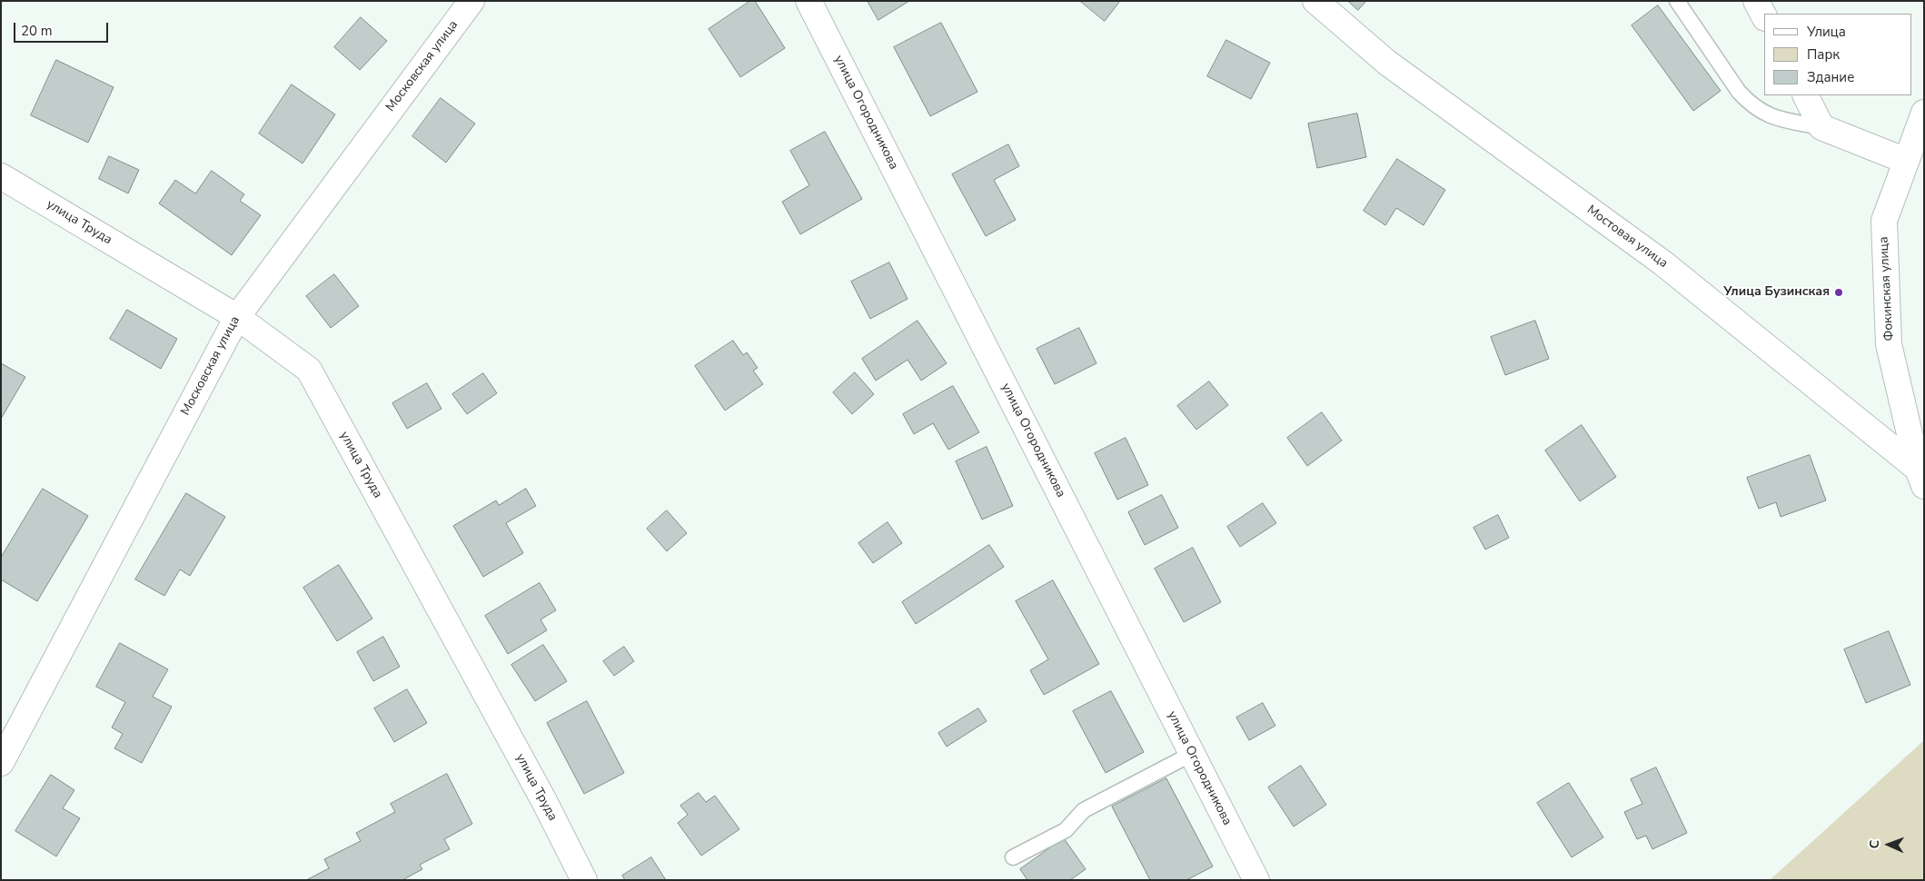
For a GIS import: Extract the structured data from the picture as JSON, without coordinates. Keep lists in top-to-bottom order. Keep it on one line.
{"streets":{"street":["Московская улица","улица Огородникова","улица Труда","Мостовая улица","Фокинская улица"]},"crossings":[["Московская улица","улица Труда"],["Мостовая улица","Фокинская улица"]],"places":["Улица Бузинская"],"legend":["Улица","Парк","Здание"],"scale_bar":"20 m","north":"left"}
